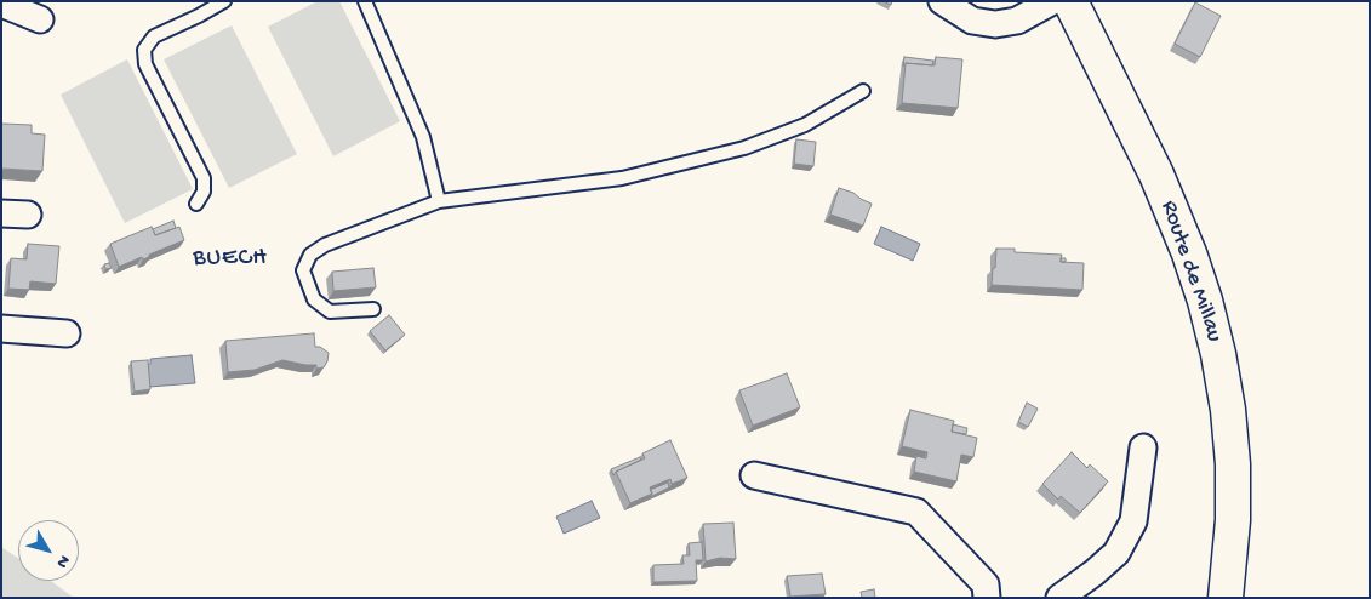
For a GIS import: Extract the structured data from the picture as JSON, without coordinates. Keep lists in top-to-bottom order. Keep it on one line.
{"streets":{"main road":["Route de Millau"]},"districts":["BUECH"],"north":"bottom right"}
